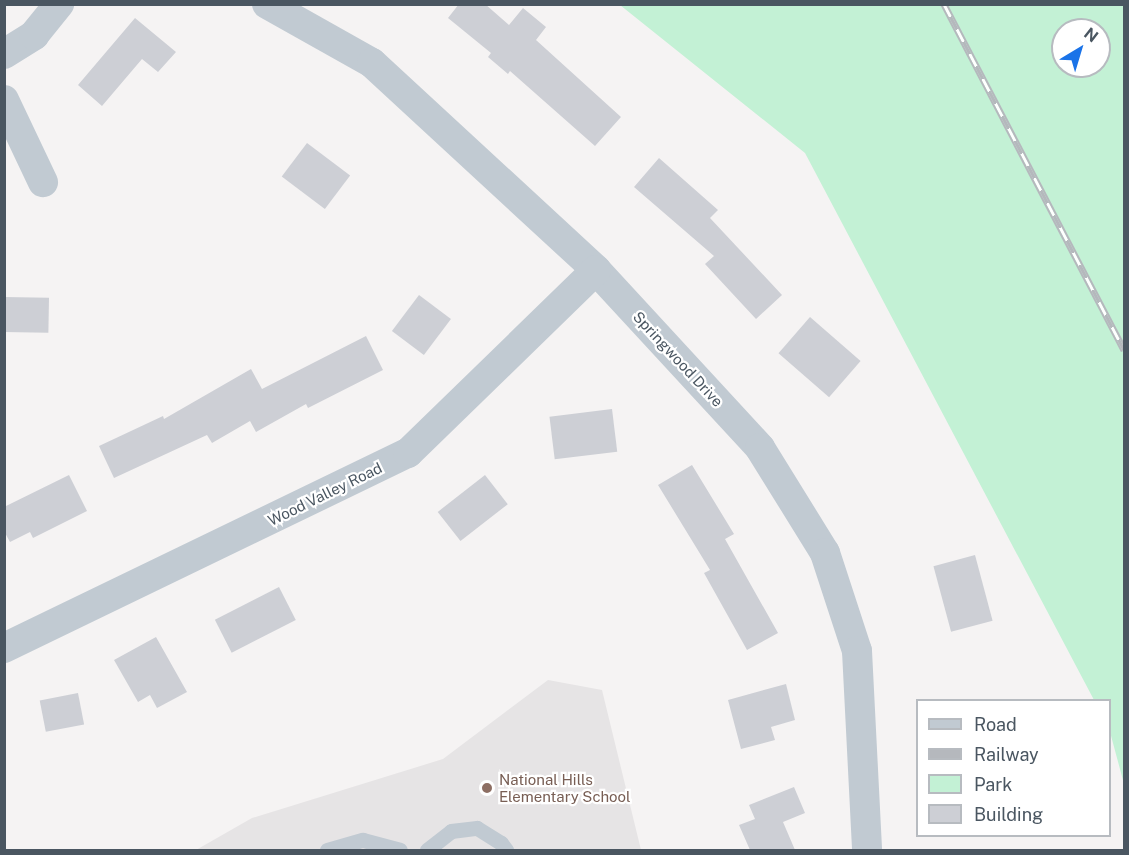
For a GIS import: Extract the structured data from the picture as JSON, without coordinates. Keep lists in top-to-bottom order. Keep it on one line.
{"streets":{"street":["Springwood Drive","Wood Valley Road"]},"crossings":[["Springwood Drive","Wood Valley Road"]],"places":["National Hills Elementary School"],"legend":["Road","Railway","Park","Building"],"north":"top right"}
